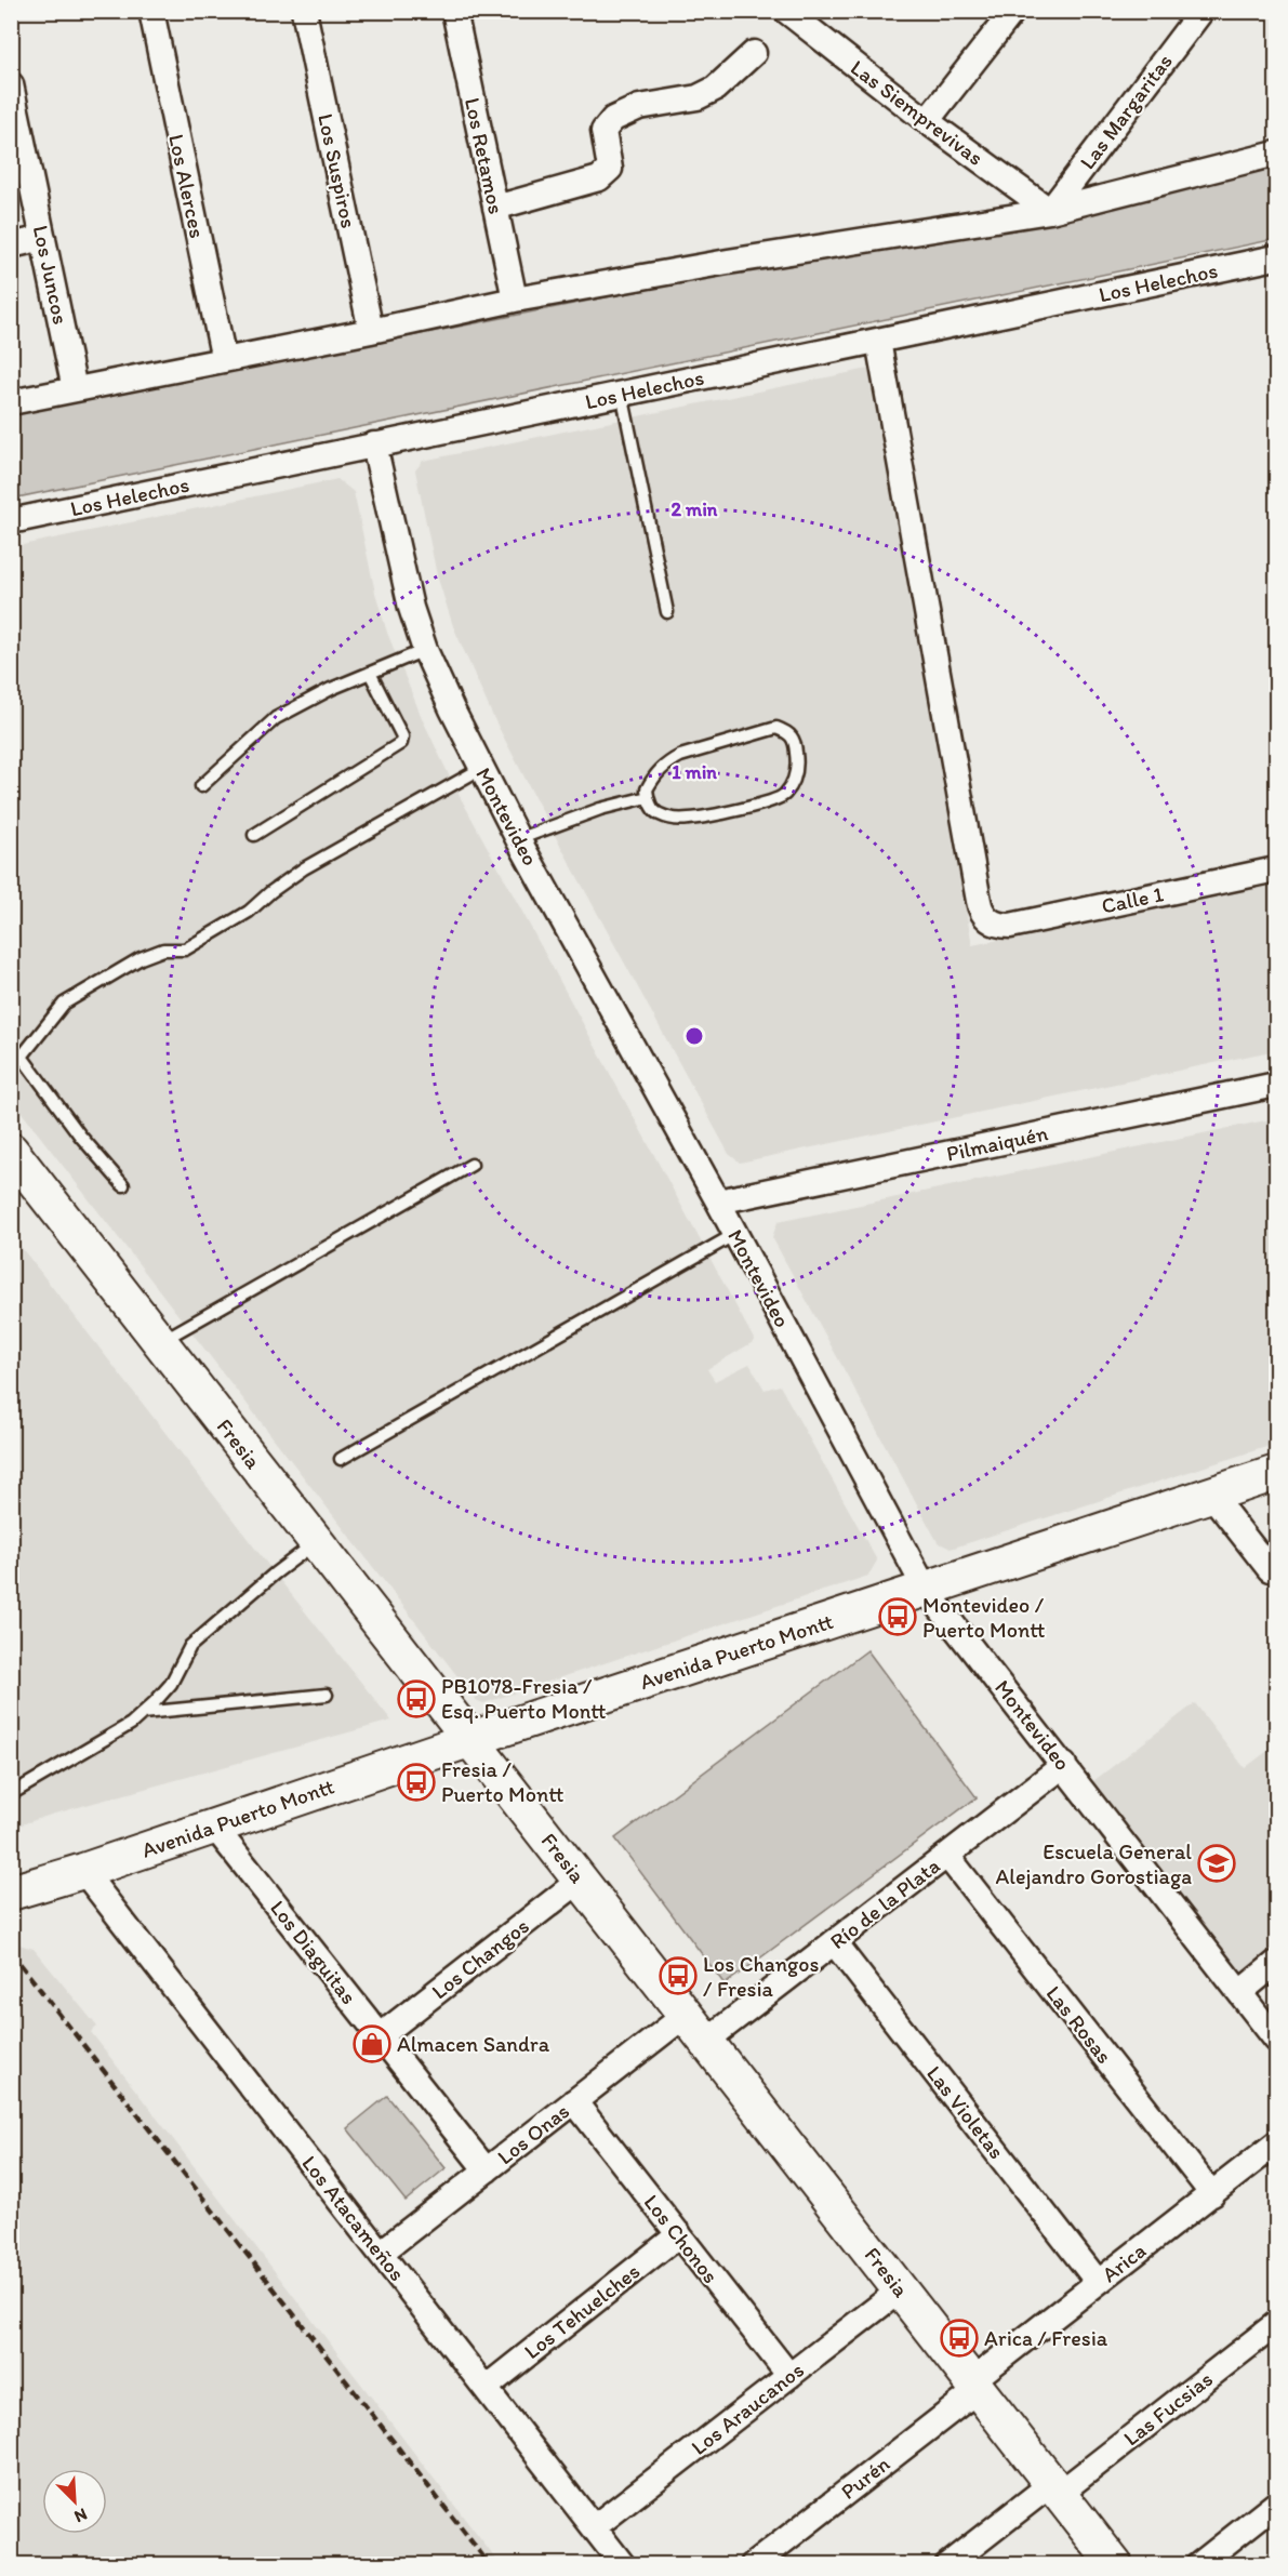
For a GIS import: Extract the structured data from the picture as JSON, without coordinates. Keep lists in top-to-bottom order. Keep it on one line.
{"streets":{"street":["Las Margaritas","Las Siemprevivas","Los Retamos","Los Suspiros","Los Alerces","Los Juncos","Los Helechos","Montevideo","Calle 1","Pilmaiquén","Fresia","Avenida Puerto Montt","Río de la Plata","Los Diaguitas","Los Changos","Las Rosas","Las Violetas","Los Onas","Los Atacameños","Los Chonos","Arica","Los Tehuelches","Los Araucanos","Las Fucsias","Purén"]},"crossings":[["Las Margaritas","Las Siemprevivas"],["Los Helechos","Montevideo"],["Los Helechos","Calle 1"],["Montevideo","Pilmaiquén"],["Montevideo","Avenida Puerto Montt"],["Montevideo","Río de la Plata"],["Fresia","Avenida Puerto Montt"],["Fresia","Río de la Plata"],["Fresia","Los Changos"],["Fresia","Los Onas"],["Fresia","Arica"],["Fresia","Los Araucanos"],["Fresia","Las Fucsias"],["Fresia","Purén"],["Avenida Puerto Montt","Los Diaguitas"],["Avenida Puerto Montt","Los Atacameños"],["Río de la Plata","Las Rosas"],["Río de la Plata","Las Violetas"],["Los Diaguitas","Los Changos"],["Los Diaguitas","Los Onas"],["Las Rosas","Arica"],["Las Violetas","Arica"],["Los Onas","Los Atacameños"],["Los Onas","Los Chonos"],["Los Atacameños","Los Tehuelches"],["Los Atacameños","Los Araucanos"],["Los Chonos","Los Tehuelches"],["Los Chonos","Los Araucanos"],["Arica","Purén"]],"places":{"bus stop":["Montevideo / Puerto Montt","PB1078-Fresia / Esq. Puerto Montt","Fresia / Puerto Montt","Los Changos / Fresia","Arica / Fresia"],"school or university":["Escuela General Alejandro Gorostiaga"],"shop":["Almacen Sandra"]},"north":"bottom right","rings":["2 min","1 min"]}
